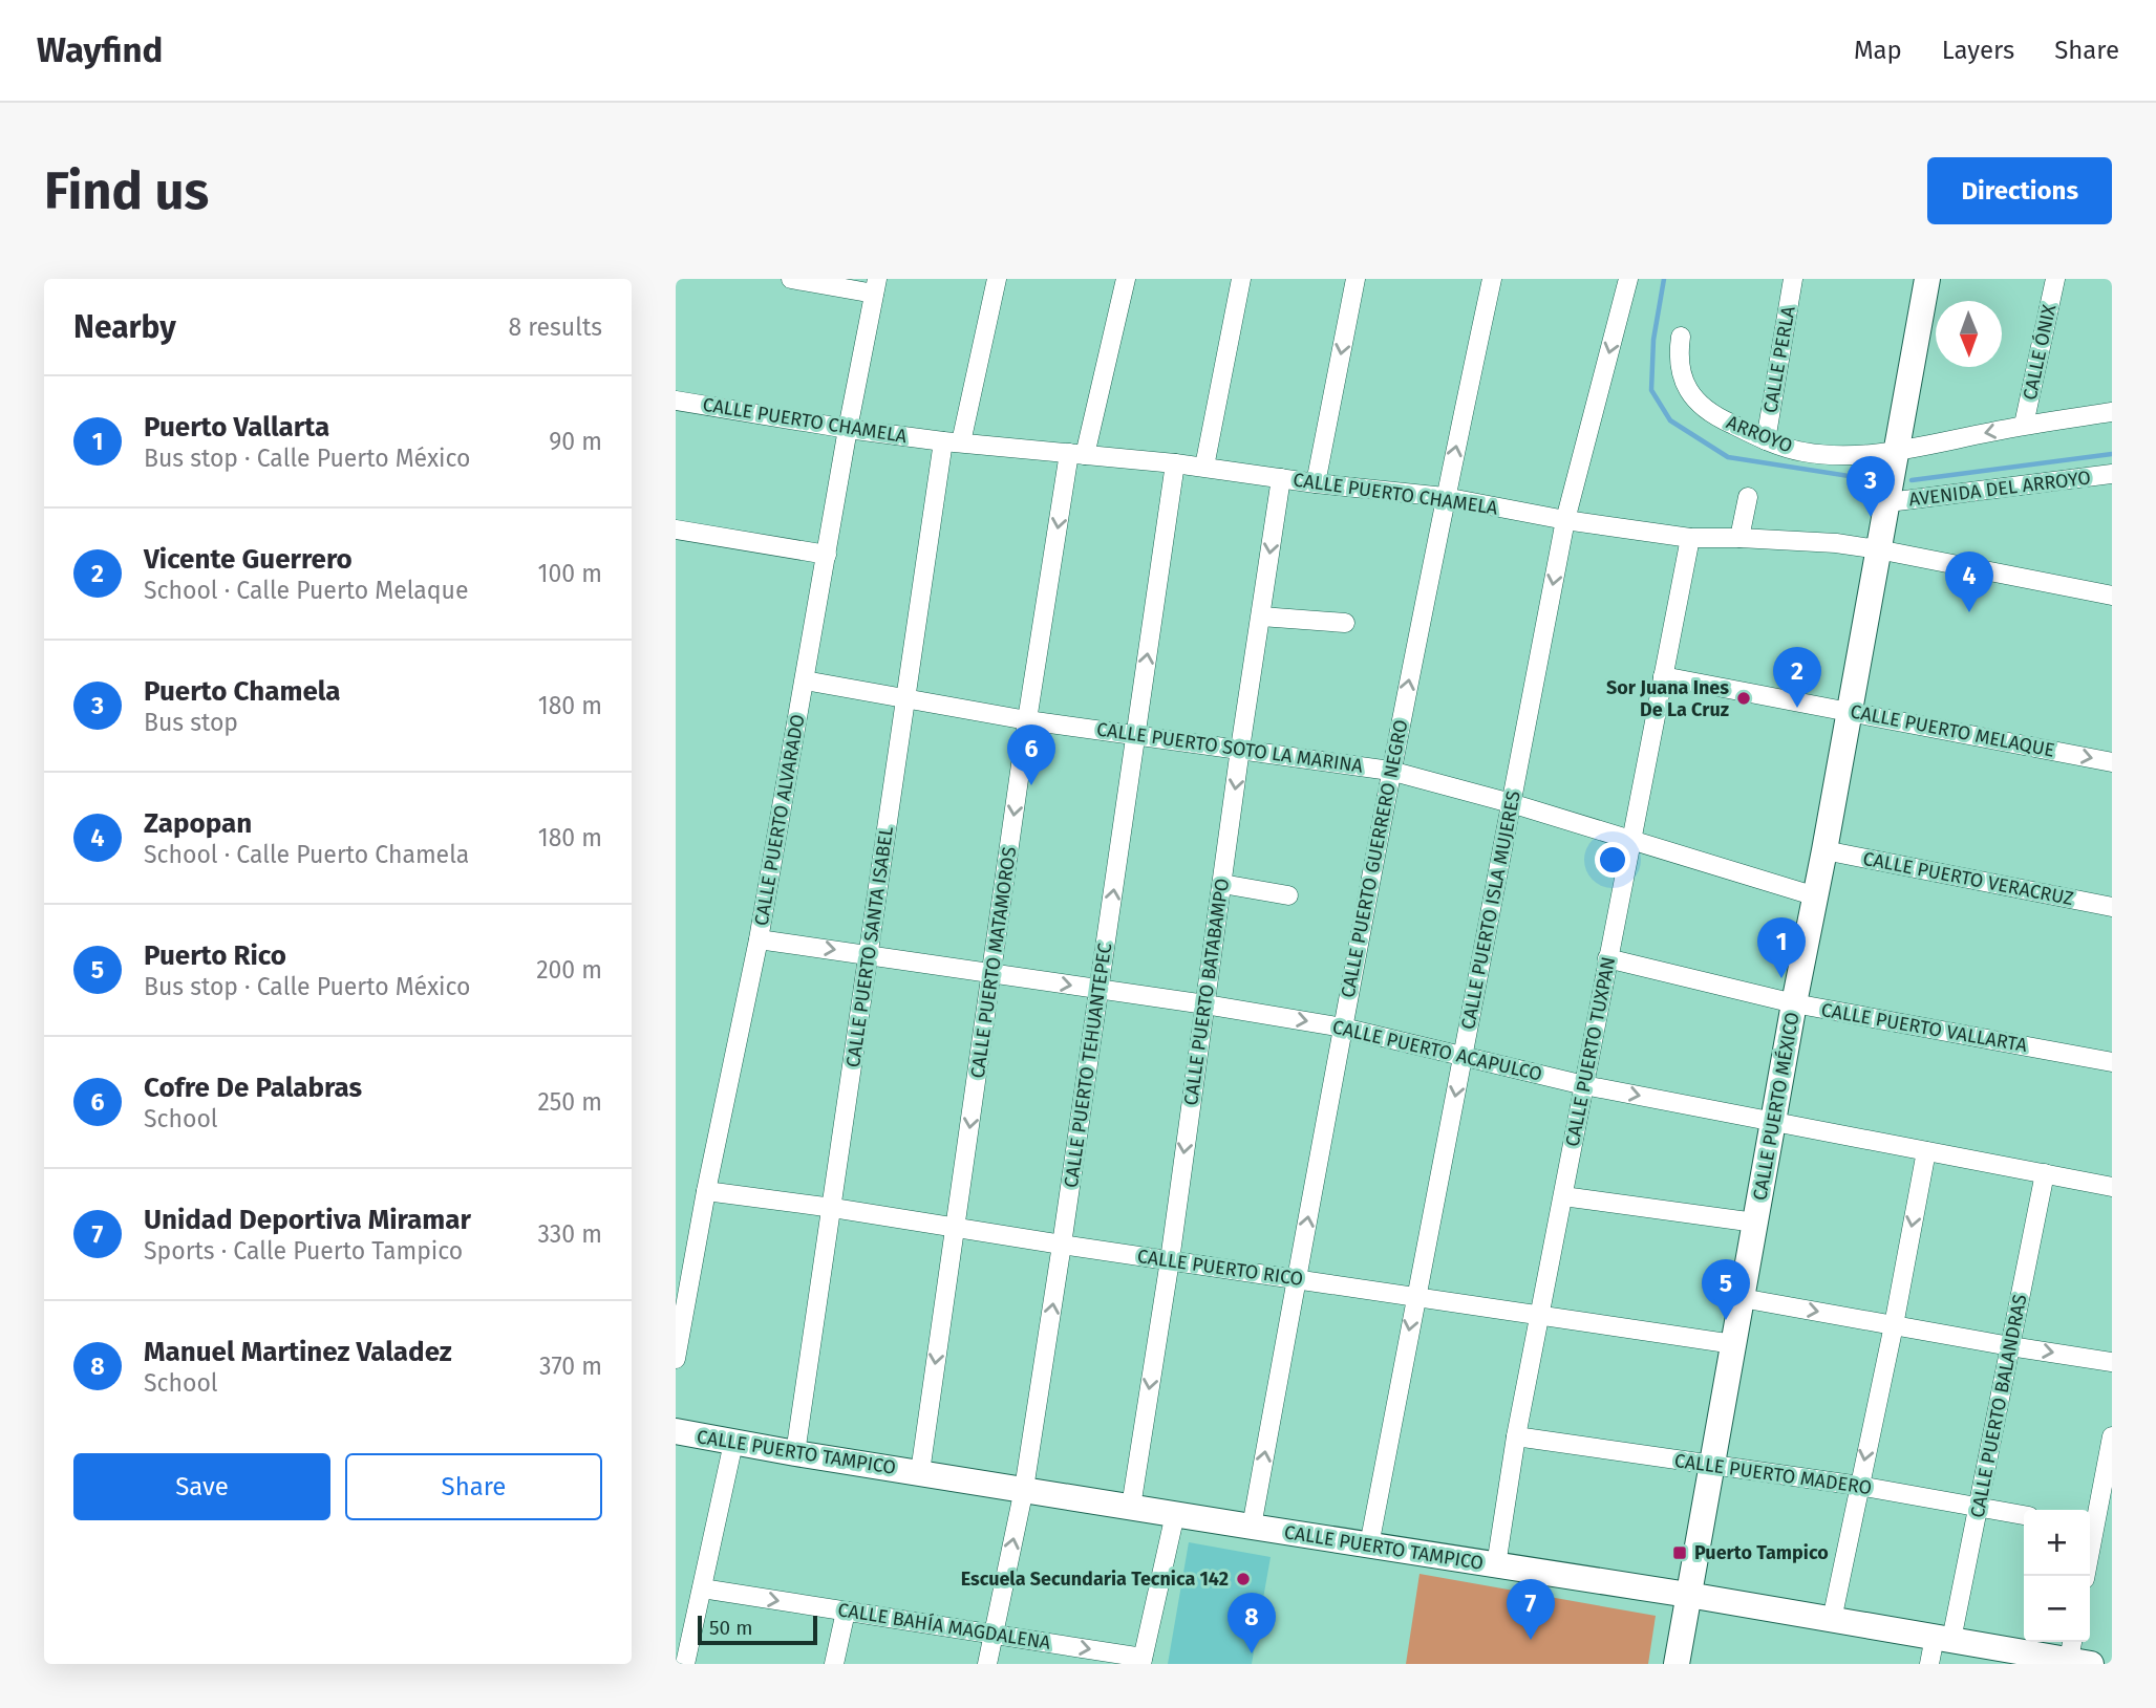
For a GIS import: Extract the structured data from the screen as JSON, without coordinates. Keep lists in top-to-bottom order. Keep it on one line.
{"streets":{"street":["CALLE ÓNIX","CALLE PERLA","CALLE PUERTO CHAMELA","ARROYO","AVENIDA DEL ARROYO","CALLE PUERTO MELAQUE","CALLE PUERTO SOTO LA MARINA","CALLE PUERTO ALVARADO","CALLE PUERTO GUERRERO NEGRO","CALLE PUERTO VERACRUZ","CALLE PUERTO ISLA MUJERES","CALLE PUERTO SANTA ISABEL","CALLE PUERTO MATAMOROS","CALLE PUERTO BATABAMPO","CALLE PUERTO VALLARTA","CALLE PUERTO ACAPULCO","CALLE PUERTO TUXPAN","CALLE PUERTO TEHUANTEPEC","CALLE PUERTO MÉXICO","CALLE PUERTO RICO","CALLE PUERTO BALANDRAS","CALLE PUERTO TAMPICO","CALLE PUERTO MADERO","CALLE BAHÍA MAGDALENA"]},"crossings":[["CALLE PERLA","ARROYO"],["CALLE PUERTO CHAMELA","CALLE PUERTO ALVARADO"],["CALLE PUERTO CHAMELA","CALLE PUERTO GUERRERO NEGRO"],["CALLE PUERTO CHAMELA","CALLE PUERTO ISLA MUJERES"],["CALLE PUERTO CHAMELA","CALLE PUERTO SANTA ISABEL"],["CALLE PUERTO CHAMELA","CALLE PUERTO MATAMOROS"],["CALLE PUERTO CHAMELA","CALLE PUERTO BATABAMPO"],["CALLE PUERTO CHAMELA","CALLE PUERTO TUXPAN"],["CALLE PUERTO CHAMELA","CALLE PUERTO TEHUANTEPEC"],["CALLE PUERTO CHAMELA","CALLE PUERTO MÉXICO"],["ARROYO","CALLE PUERTO MÉXICO"],["AVENIDA DEL ARROYO","CALLE PUERTO MÉXICO"],["CALLE PUERTO MELAQUE","CALLE PUERTO TUXPAN"],["CALLE PUERTO MELAQUE","CALLE PUERTO MÉXICO"],["CALLE PUERTO SOTO LA MARINA","CALLE PUERTO ALVARADO"],["CALLE PUERTO SOTO LA MARINA","CALLE PUERTO GUERRERO NEGRO"],["CALLE PUERTO SOTO LA MARINA","CALLE PUERTO ISLA MUJERES"],["CALLE PUERTO SOTO LA MARINA","CALLE PUERTO SANTA ISABEL"],["CALLE PUERTO SOTO LA MARINA","CALLE PUERTO MATAMOROS"],["CALLE PUERTO SOTO LA MARINA","CALLE PUERTO BATABAMPO"],["CALLE PUERTO SOTO LA MARINA","CALLE PUERTO TUXPAN"],["CALLE PUERTO SOTO LA MARINA","CALLE PUERTO TEHUANTEPEC"],["CALLE PUERTO SOTO LA MARINA","CALLE PUERTO MÉXICO"],["CALLE PUERTO ALVARADO","CALLE PUERTO ACAPULCO"],["CALLE PUERTO ALVARADO","CALLE PUERTO RICO"],["CALLE PUERTO GUERRERO NEGRO","CALLE PUERTO ACAPULCO"],["CALLE PUERTO GUERRERO NEGRO","CALLE PUERTO RICO"],["CALLE PUERTO GUERRERO NEGRO","CALLE PUERTO TAMPICO"],["CALLE PUERTO VERACRUZ","CALLE PUERTO MÉXICO"],["CALLE PUERTO ISLA MUJERES","CALLE PUERTO ACAPULCO"],["CALLE PUERTO ISLA MUJERES","CALLE PUERTO RICO"],["CALLE PUERTO ISLA MUJERES","CALLE PUERTO TAMPICO"],["CALLE PUERTO SANTA ISABEL","CALLE PUERTO ACAPULCO"],["CALLE PUERTO SANTA ISABEL","CALLE PUERTO RICO"],["CALLE PUERTO SANTA ISABEL","CALLE PUERTO TAMPICO"],["CALLE PUERTO MATAMOROS","CALLE PUERTO ACAPULCO"],["CALLE PUERTO MATAMOROS","CALLE PUERTO RICO"],["CALLE PUERTO MATAMOROS","CALLE PUERTO TAMPICO"],["CALLE PUERTO BATABAMPO","CALLE PUERTO ACAPULCO"],["CALLE PUERTO BATABAMPO","CALLE PUERTO RICO"],["CALLE PUERTO BATABAMPO","CALLE PUERTO TAMPICO"],["CALLE PUERTO VALLARTA","CALLE PUERTO TUXPAN"],["CALLE PUERTO VALLARTA","CALLE PUERTO MÉXICO"],["CALLE PUERTO ACAPULCO","CALLE PUERTO TUXPAN"],["CALLE PUERTO ACAPULCO","CALLE PUERTO TEHUANTEPEC"],["CALLE PUERTO ACAPULCO","CALLE PUERTO MÉXICO"],["CALLE PUERTO ACAPULCO","CALLE PUERTO BALANDRAS"],["CALLE PUERTO TUXPAN","CALLE PUERTO RICO"],["CALLE PUERTO TUXPAN","CALLE PUERTO TAMPICO"],["CALLE PUERTO TUXPAN","CALLE PUERTO MADERO"],["CALLE PUERTO TEHUANTEPEC","CALLE PUERTO RICO"],["CALLE PUERTO TEHUANTEPEC","CALLE PUERTO TAMPICO"],["CALLE PUERTO TEHUANTEPEC","CALLE BAHÍA MAGDALENA"],["CALLE PUERTO MÉXICO","CALLE PUERTO RICO"],["CALLE PUERTO MÉXICO","CALLE PUERTO TAMPICO"],["CALLE PUERTO MÉXICO","CALLE PUERTO MADERO"],["CALLE PUERTO BALANDRAS","CALLE PUERTO TAMPICO"],["CALLE PUERTO BALANDRAS","CALLE PUERTO MADERO"]],"one_way":["CALLE PUERTO MELAQUE","CALLE PUERTO GUERRERO NEGRO","CALLE PUERTO ISLA MUJERES","CALLE PUERTO MATAMOROS","CALLE PUERTO BATABAMPO","CALLE PUERTO TEHUANTEPEC","CALLE BAHÍA MAGDALENA"],"places":{"other":["Sor Juana Ines De La Cruz","Escuela Secundaria Tecnica 142"],"transit":["Puerto Tampico"]},"scale_bar":"50 m","north":"bottom","page":{"header":"Wayfind","nav":["Map","Layers","Share"],"buttons":["Directions",["Save","Share"]],"title":"Find us","heading":["Nearby","8 results"],"list":[{"mark":"1","name":"Puerto Vallarta","note":"Bus stop · Calle Puerto México","value":"90 m"},{"mark":"2","name":"Vicente Guerrero","note":"School · Calle Puerto Melaque","value":"100 m"},{"mark":"3","name":"Puerto Chamela","note":"Bus stop","value":"180 m"},{"mark":"4","name":"Zapopan","note":"School · Calle Puerto Chamela","value":"180 m"},{"mark":"5","name":"Puerto Rico","note":"Bus stop · Calle Puerto México","value":"200 m"},{"mark":"6","name":"Cofre De Palabras","note":"School","value":"250 m"},{"mark":"7","name":"Unidad Deportiva Miramar","note":"Sports · Calle Puerto Tampico","value":"330 m"},{"mark":"8","name":"Manuel Martinez Valadez","note":"School","value":"370 m"}],"pins":["3","4","2","6","1","5","7","8"],"map_buttons":["+","−"],"scale":"50 m"}}
